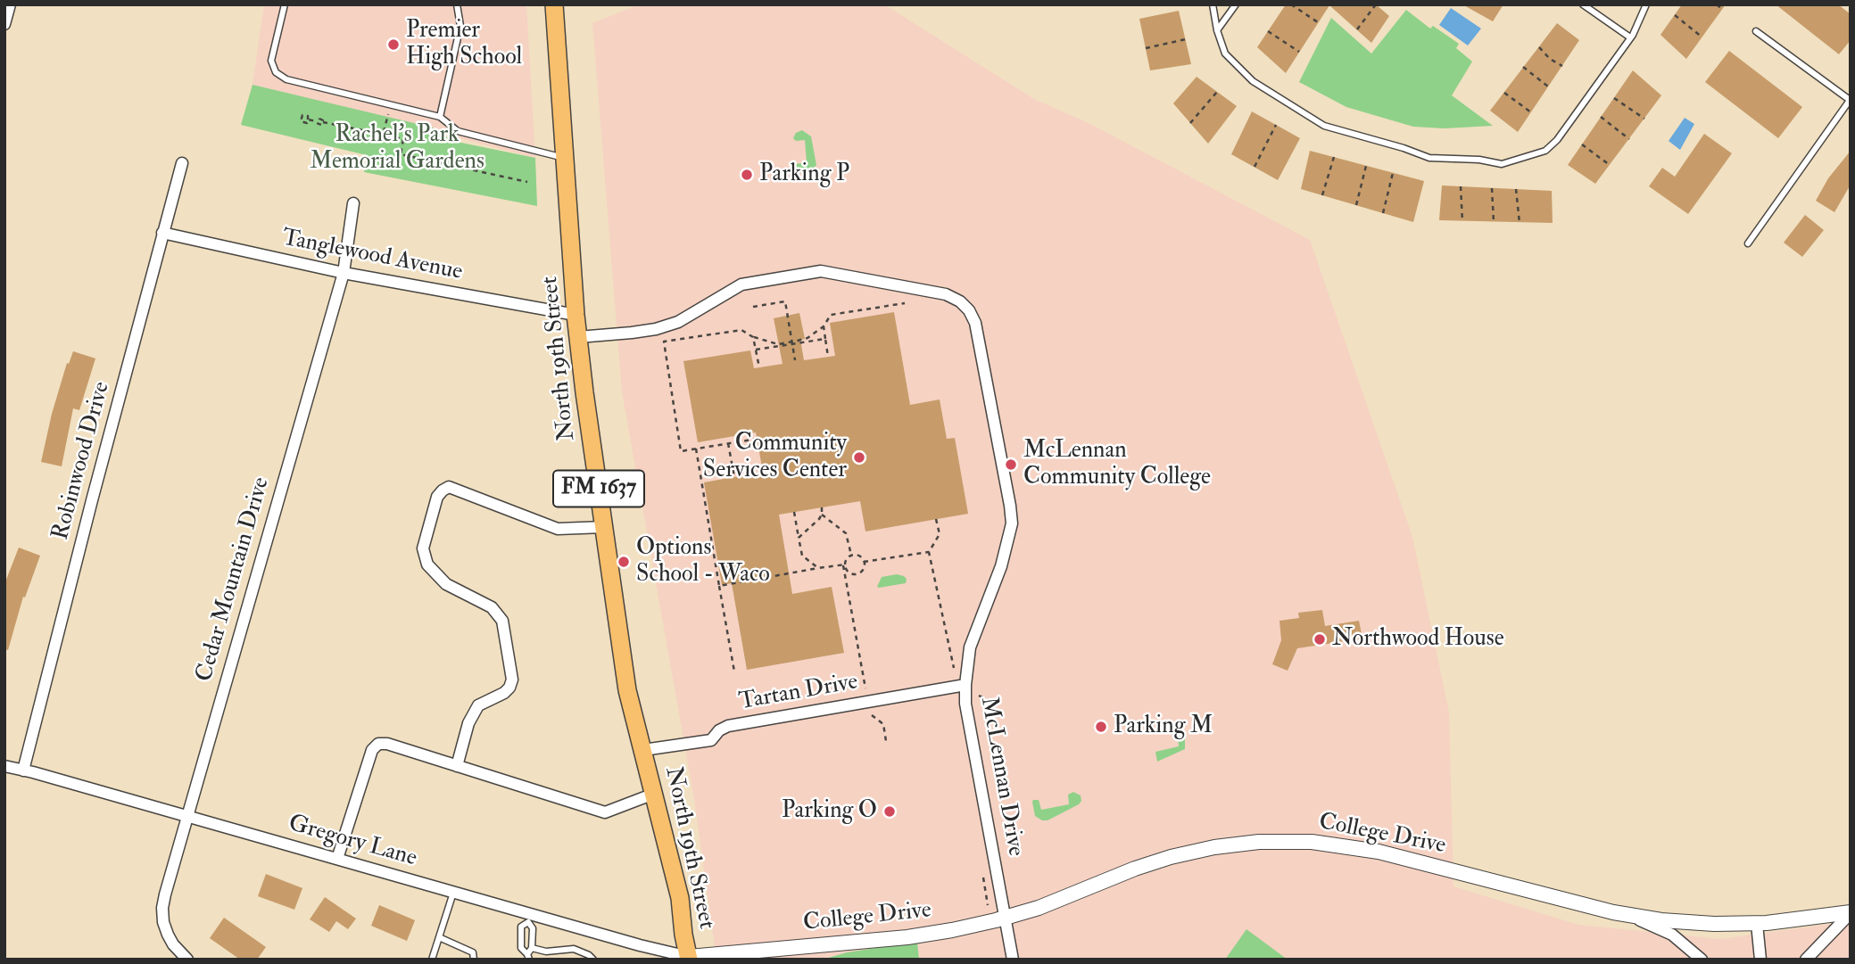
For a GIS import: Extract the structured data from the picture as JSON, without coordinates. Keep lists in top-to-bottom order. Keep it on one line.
{"streets":{"main road":["North 19th Street","FM 1637"],"street":["Tanglewood Avenue","Robinwood Drive","Cedar Mountain Drive","Tartan Drive","McLennan Drive","College Drive","Gregory Lane"]},"crossings":[["Tanglewood Avenue","North 19th Street"],["Tanglewood Avenue","Robinwood Drive"],["Tanglewood Avenue","Cedar Mountain Drive"],["North 19th Street","Tartan Drive"],["North 19th Street","McLennan Drive"],["North 19th Street","College Drive"],["North 19th Street","Gregory Lane"],["Robinwood Drive","Gregory Lane"],["Cedar Mountain Drive","Gregory Lane"],["Tartan Drive","McLennan Drive"],["McLennan Drive","College Drive"],["College Drive","Gregory Lane"]],"parks":["Rachel's Park Memorial Gardens"],"places":["Premier High School","Parking P","Community Services Center","McLennan Community College","Options School - Waco","Northwood House","Parking M","Parking O"]}
